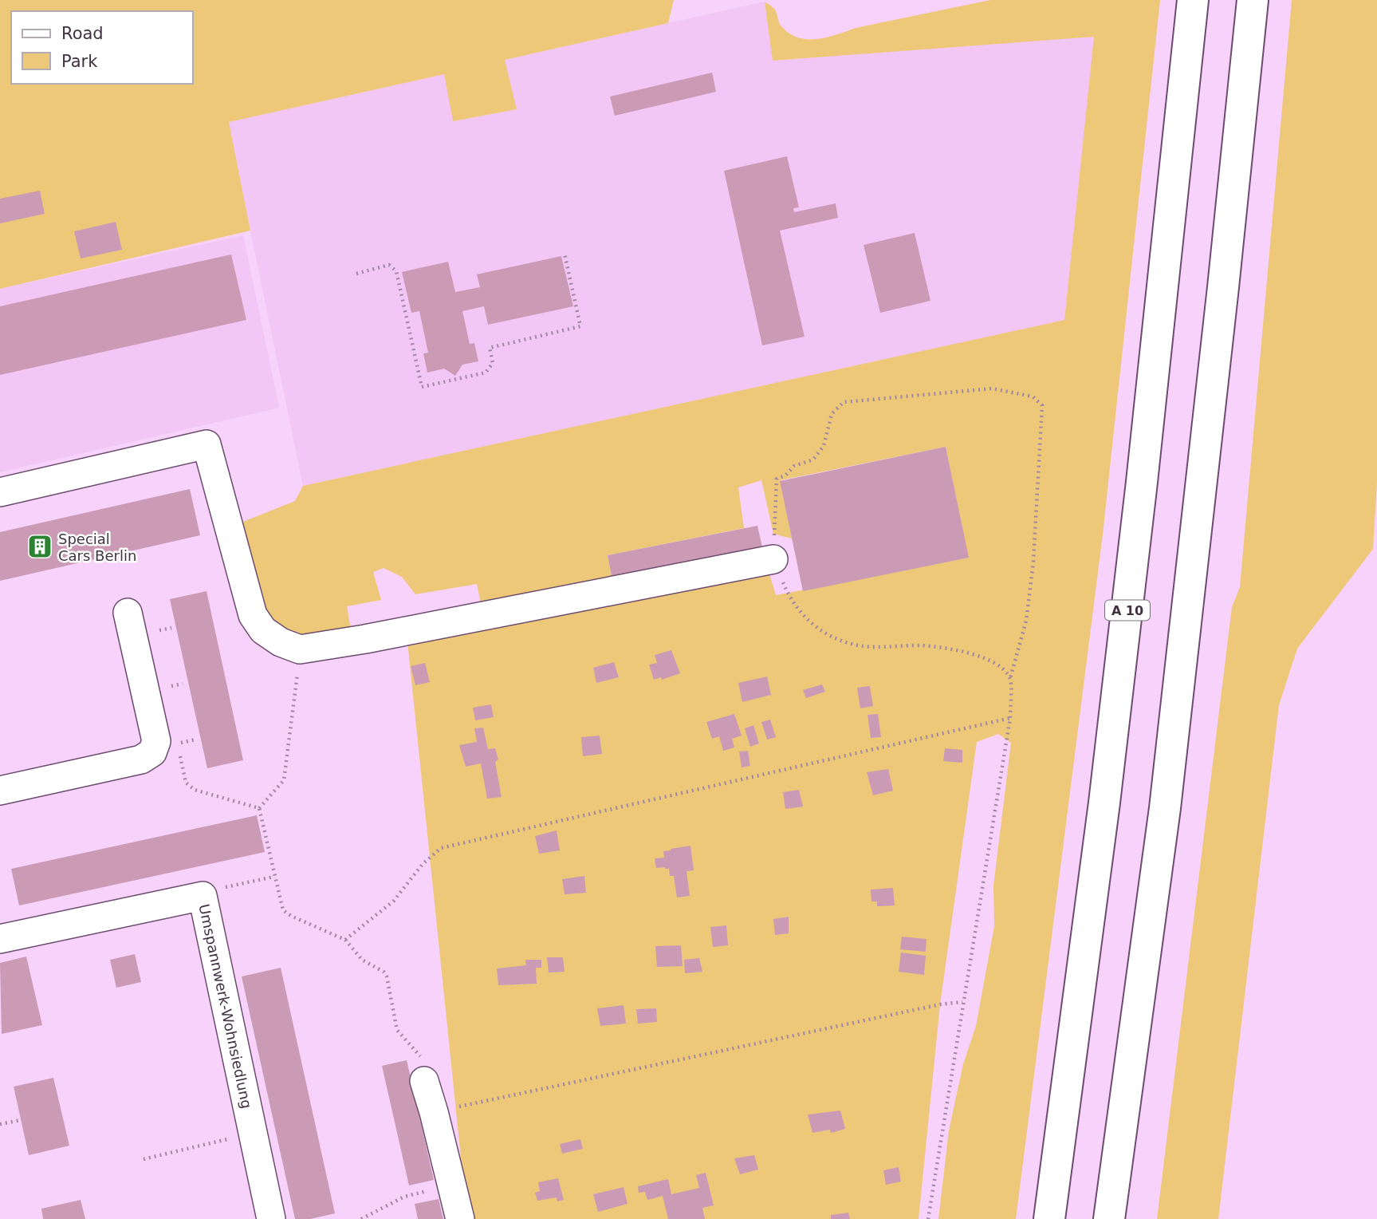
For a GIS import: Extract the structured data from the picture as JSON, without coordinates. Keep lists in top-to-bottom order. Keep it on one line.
{"streets":{"highway":["A 10"],"lane":["Umspannwerk-Wohnsiedlung"]},"places":{"building":["Special Cars Berlin"]},"legend":["Road","Park"]}
